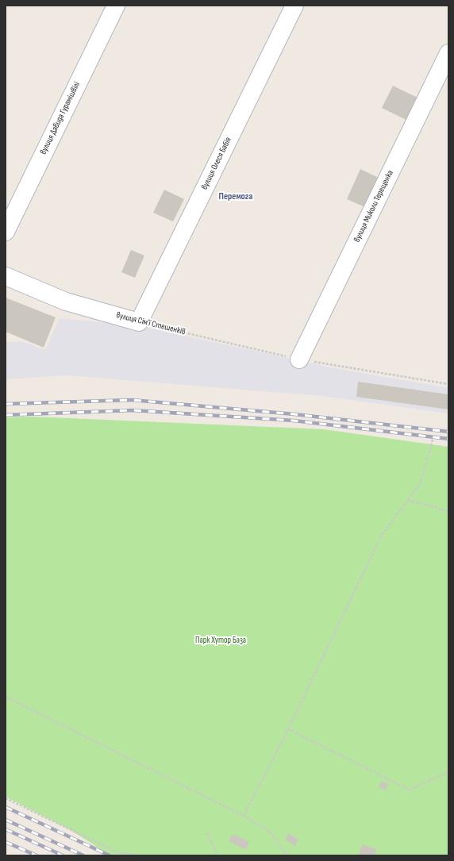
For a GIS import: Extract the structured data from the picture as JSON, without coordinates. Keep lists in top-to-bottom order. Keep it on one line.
{"streets":{"street":["вулиця Давида Гурамішвілі","вулиця Олеся Бабія","вулиця Миколи Терещенка","вулиця Сімʼї Стешенків"]},"crossings":[["вулиця Олеся Бабія","вулиця Сімʼї Стешенків"],["вулиця Миколи Терещенка","вулиця Сімʼї Стешенків"]],"districts":["Перемога"],"parks":["Парк Хутор База"]}
